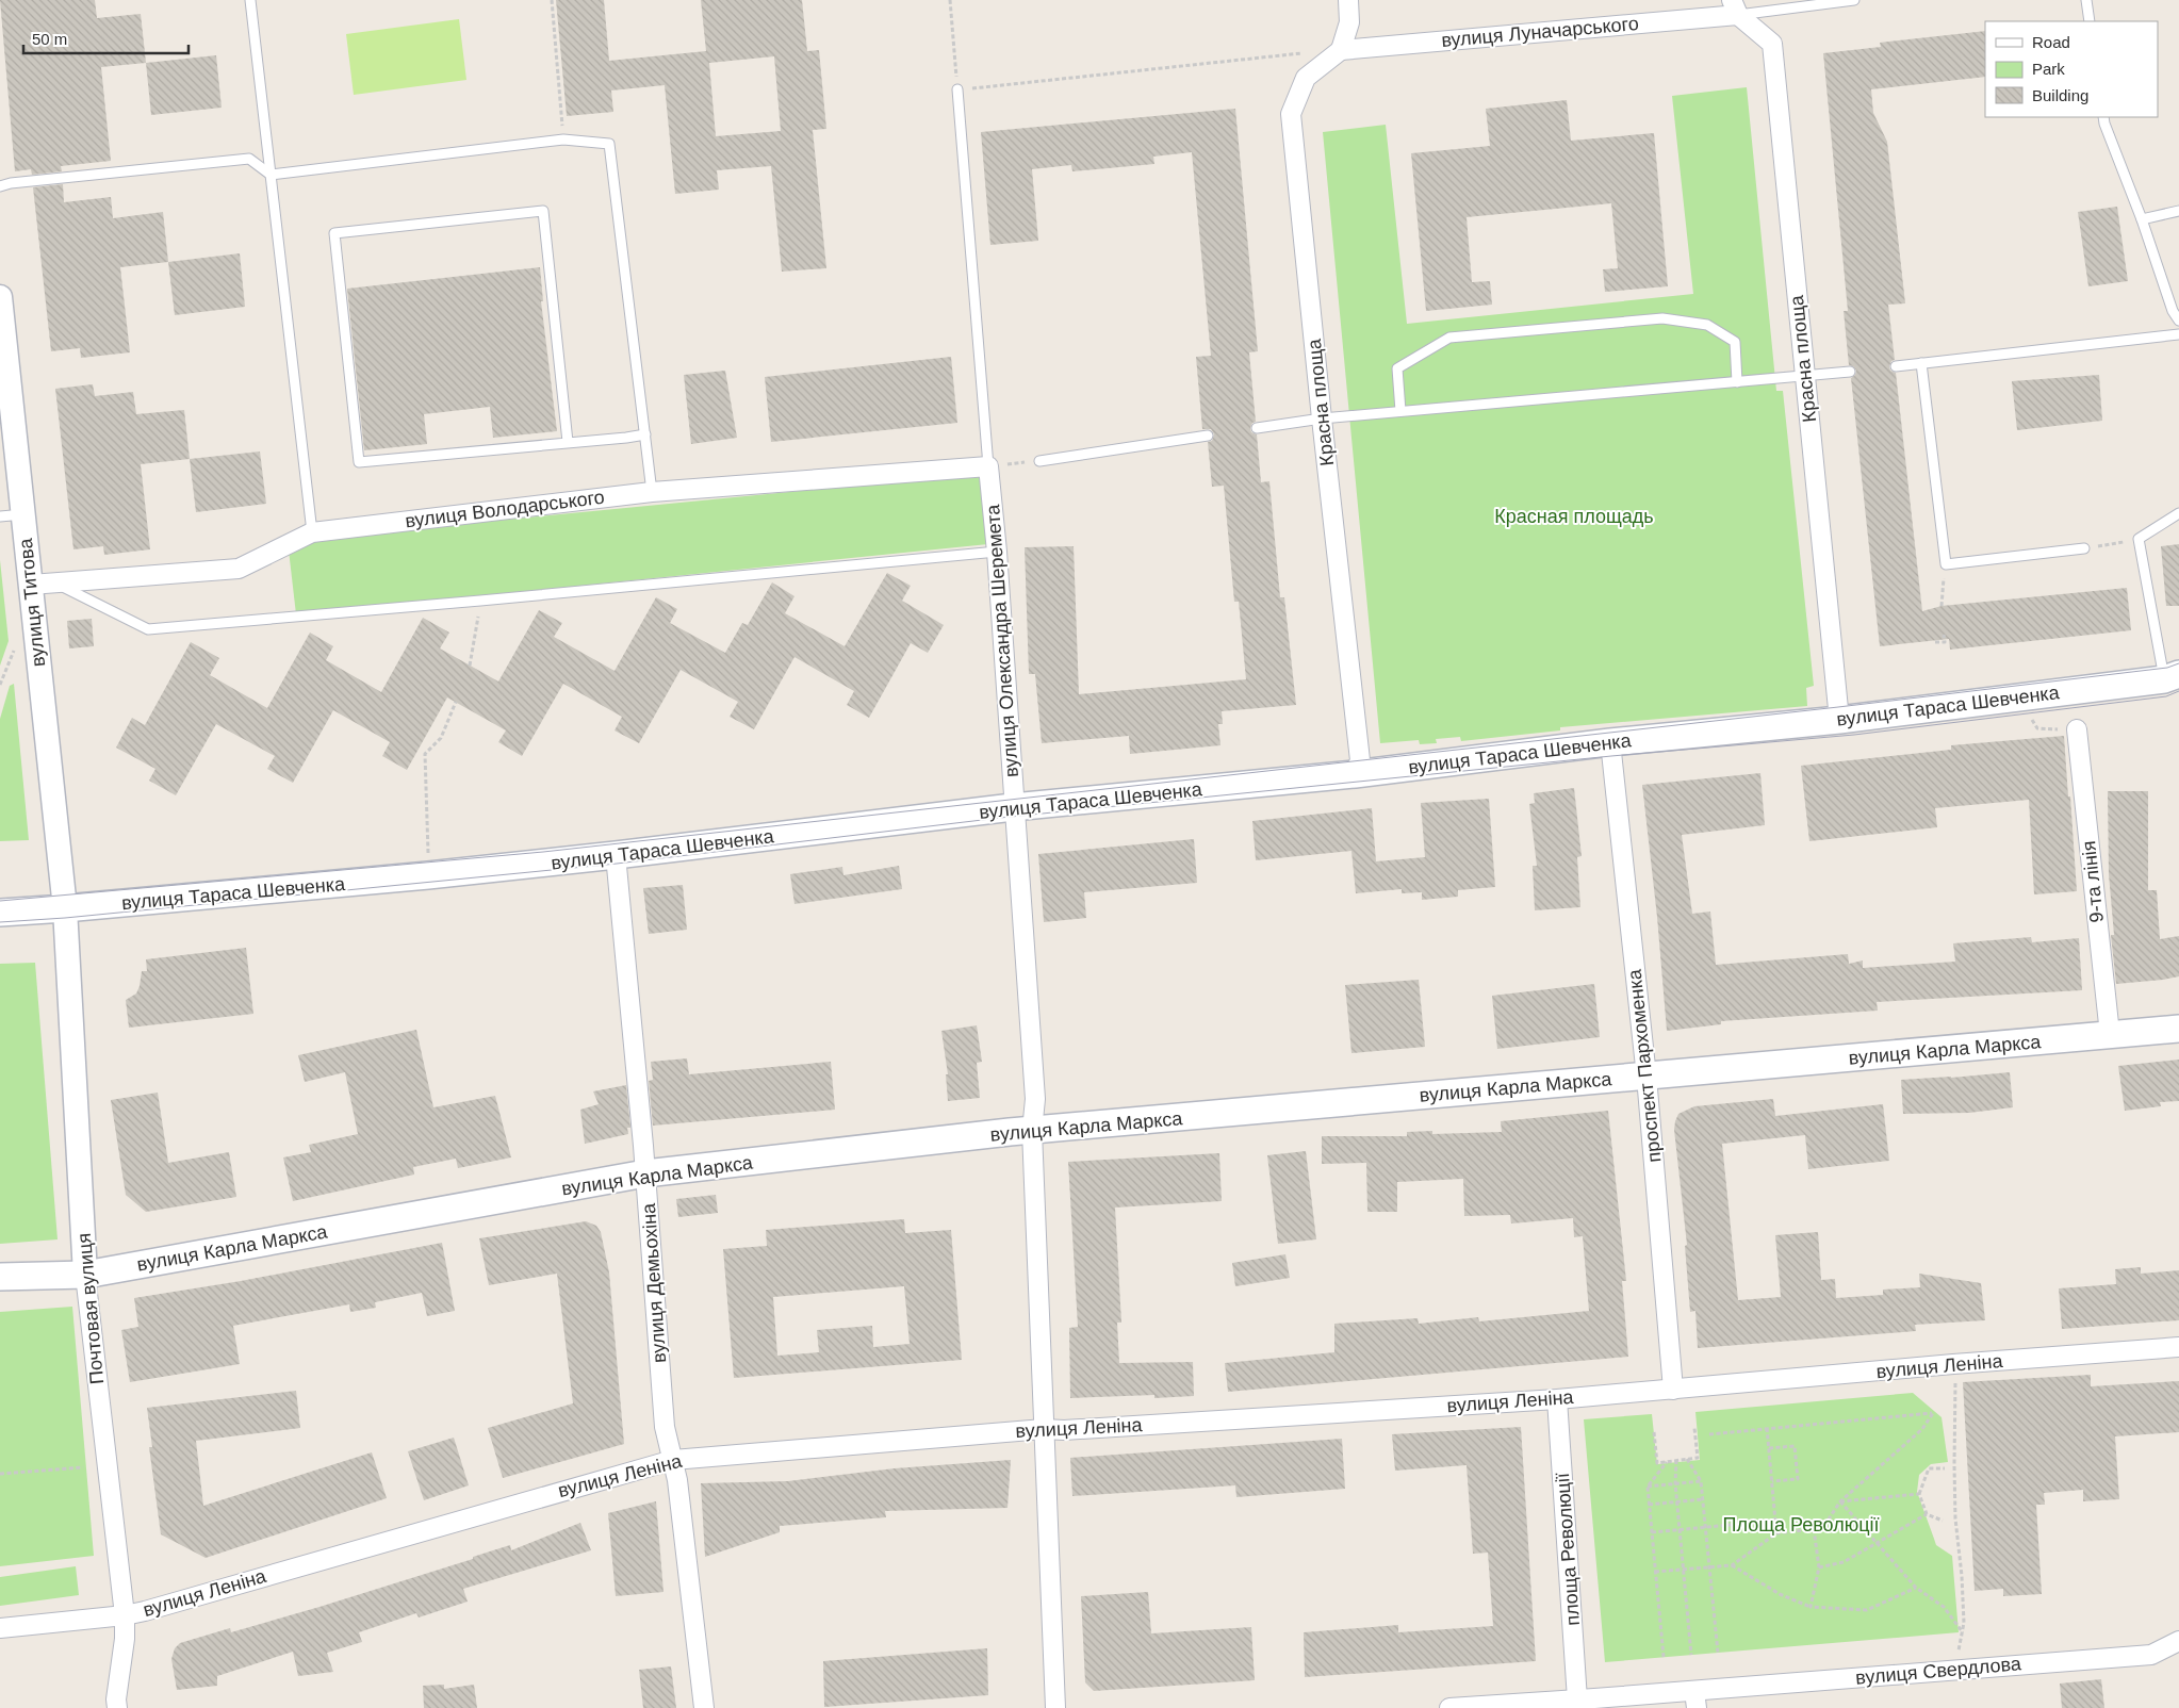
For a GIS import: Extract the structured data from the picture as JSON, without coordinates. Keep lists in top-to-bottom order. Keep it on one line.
{"streets":{"main road":["вулиця Тараса Шевченка","вулиця Карла Маркса"],"street":["вулиця Луначарського","Красна площа","вулиця Володарського","вулиця Титова","вулиця Олександра Шеремета","9-та лінія","проспект Пархоменка","вулиця Демьохіна","Почтовая вулиця","вулиця Леніна","площа Революції","вулиця Свердлова"]},"crossings":[["вулиця Луначарського","Красна площа"],["Красна площа","вулиця Тараса Шевченка"],["вулиця Володарського","вулиця Титова"],["вулиця Володарського","вулиця Олександра Шеремета"],["вулиця Титова","вулиця Тараса Шевченка"],["вулиця Титова","Почтовая вулиця"],["вулиця Олександра Шеремета","вулиця Тараса Шевченка"],["вулиця Олександра Шеремета","вулиця Карла Маркса"],["вулиця Олександра Шеремета","вулиця Леніна"],["вулиця Тараса Шевченка","проспект Пархоменка"],["вулиця Тараса Шевченка","вулиця Демьохіна"],["вулиця Тараса Шевченка","Почтовая вулиця"],["9-та лінія","вулиця Карла Маркса"],["вулиця Карла Маркса","проспект Пархоменка"],["вулиця Карла Маркса","вулиця Демьохіна"],["вулиця Карла Маркса","Почтовая вулиця"],["проспект Пархоменка","вулиця Леніна"],["вулиця Демьохіна","вулиця Леніна"],["Почтовая вулиця","вулиця Леніна"],["вулиця Леніна","площа Революції"]],"parks":["Красная площадь","Площа Революції"],"legend":["Road","Park","Building"],"scale_bar":"50 m"}
